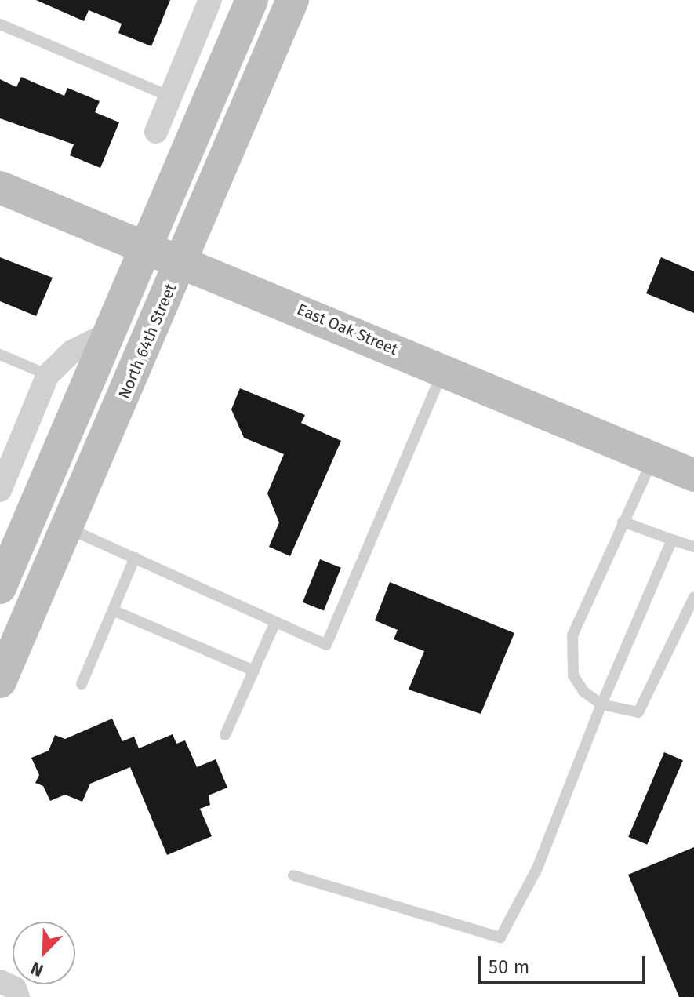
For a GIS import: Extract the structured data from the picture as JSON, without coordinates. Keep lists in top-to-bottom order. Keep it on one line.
{"streets":{"main road":["East Oak Street","North 64th Street"]},"crossings":[["East Oak Street","North 64th Street"]],"scale_bar":"50 m","north":"bottom left"}
